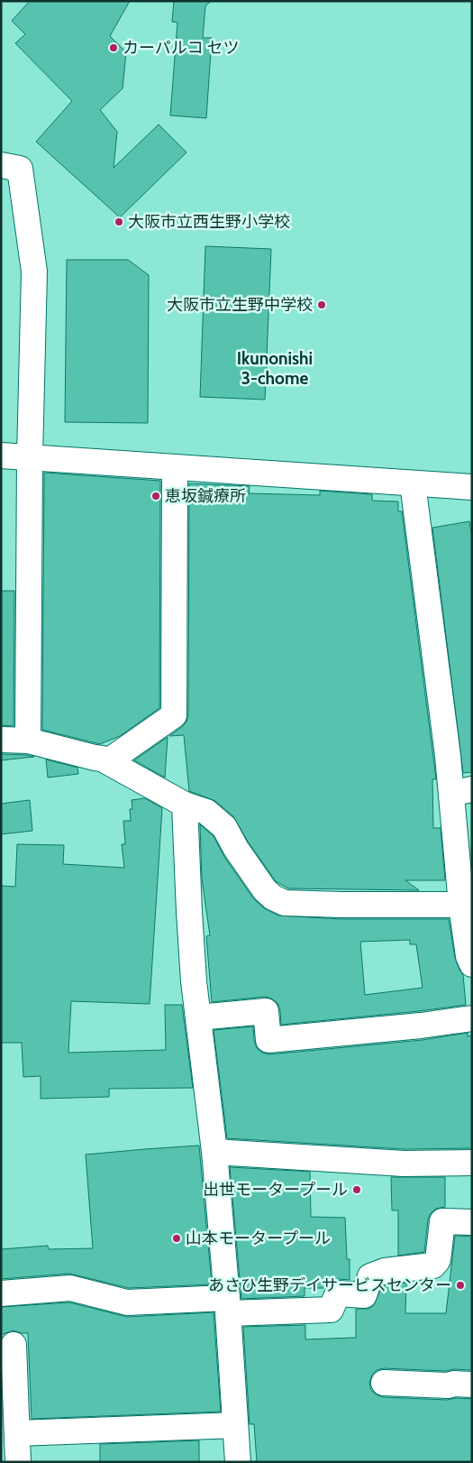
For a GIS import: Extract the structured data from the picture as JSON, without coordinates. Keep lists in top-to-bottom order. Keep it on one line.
{"districts":["Ikunonishi 3-chome"],"places":["カーパルコ セツ","大阪市立西生野小学校","大阪市立生野中学校","恵坂鍼療所","出世モータープール","山本モータープール","あさひ生野デイサービスセンター"]}
